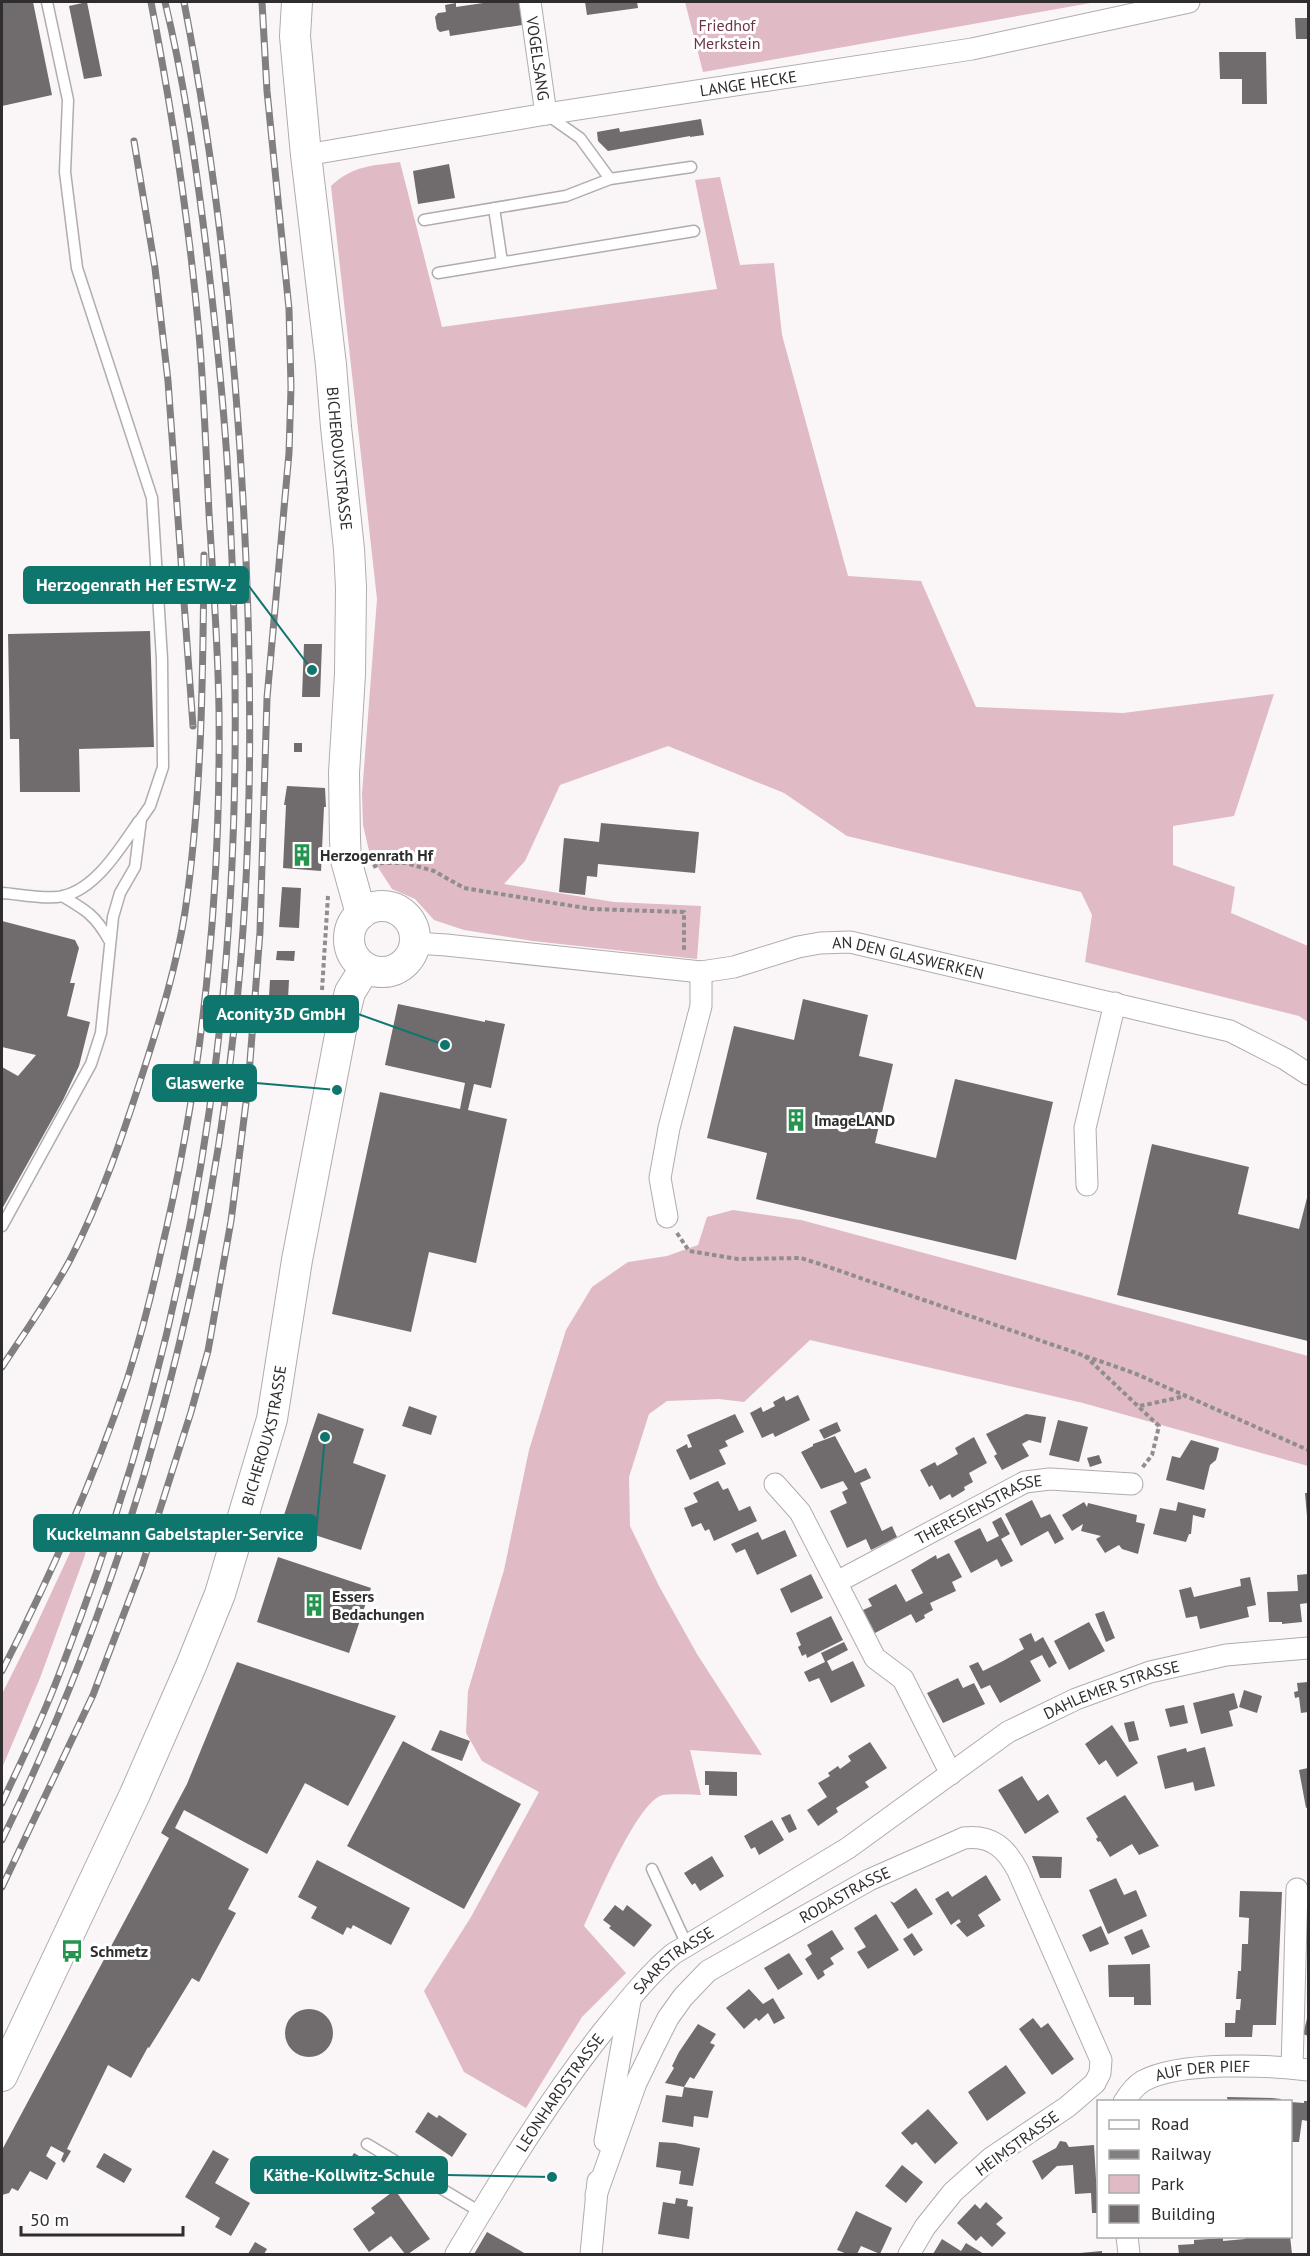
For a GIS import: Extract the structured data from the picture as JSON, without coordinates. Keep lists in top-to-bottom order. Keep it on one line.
{"streets":{"street":["VOGELSANG","LANGE HECKE","BICHEROUXSTRASSE","AN DEN GLASWERKEN","THERESIENSTRASSE","DAHLEMER STRASSE","RODASTRASSE","SAARSTRASSE","AUF DER PIEF","LEONHARDSTRASSE","HEIMSTRASSE"]},"crossings":[["VOGELSANG","LANGE HECKE"],["LANGE HECKE","BICHEROUXSTRASSE"],["BICHEROUXSTRASSE","AN DEN GLASWERKEN"],["DAHLEMER STRASSE","SAARSTRASSE"],["RODASTRASSE","SAARSTRASSE"],["RODASTRASSE","HEIMSTRASSE"],["SAARSTRASSE","LEONHARDSTRASSE"]],"parks":["Friedhof Merkstein"],"places":{"other":["Herzogenrath Hef ESTW-Z","Aconity3D GmbH","Glaswerke","Kuckelmann Gabelstapler-Service","Käthe-Kollwitz-Schule"],"building":["Herzogenrath Hf","ImageLAND","Essers Bedachungen"],"bus stop":["Schmetz"]},"legend":["Road","Railway","Park","Building"],"scale_bar":"50 m"}
